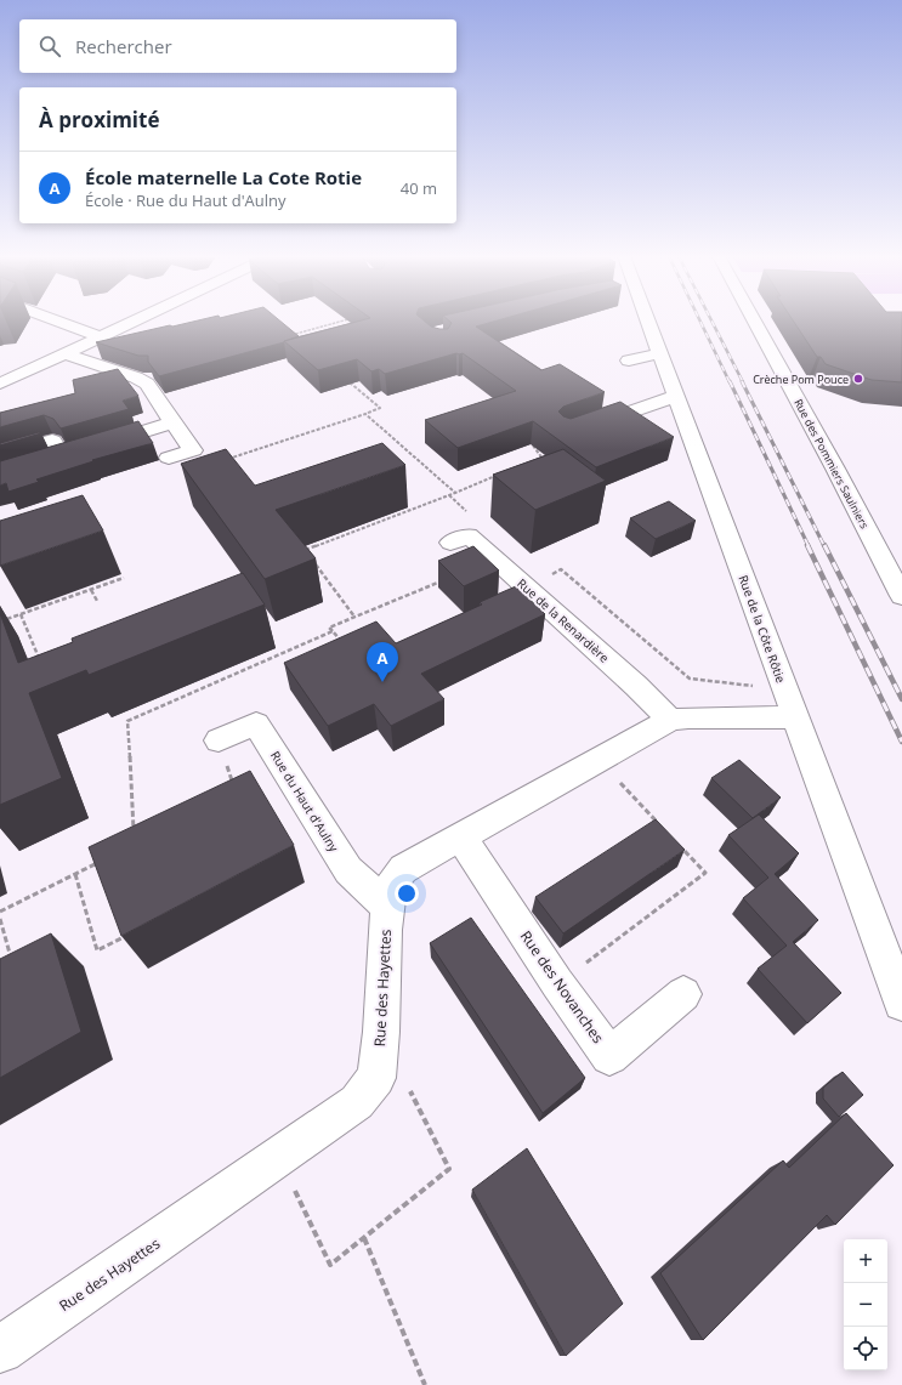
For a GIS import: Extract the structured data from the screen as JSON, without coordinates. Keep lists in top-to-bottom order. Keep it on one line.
{"streets":{"street":["Rue des Pommiers Saulniers","Rue de la Renardière","Rue de la Côte Rôtie","Rue du Haut d'Aulny","Rue des Novanches","Rue des Hayettes"]},"crossings":[["Rue de la Renardière","Rue des Hayettes"],["Rue de la Côte Rôtie","Rue des Hayettes"],["Rue du Haut d'Aulny","Rue des Hayettes"],["Rue des Novanches","Rue des Hayettes"]],"places":["Crèche Pom Pouce"],"page":{"search":"Rechercher","heading":"À proximité","list":[{"mark":"A","name":"École maternelle La Cote Rotie","note":"École · Rue du Haut d'Aulny","value":"40 m"}],"pins":"A","map_buttons":["+","−"]}}
